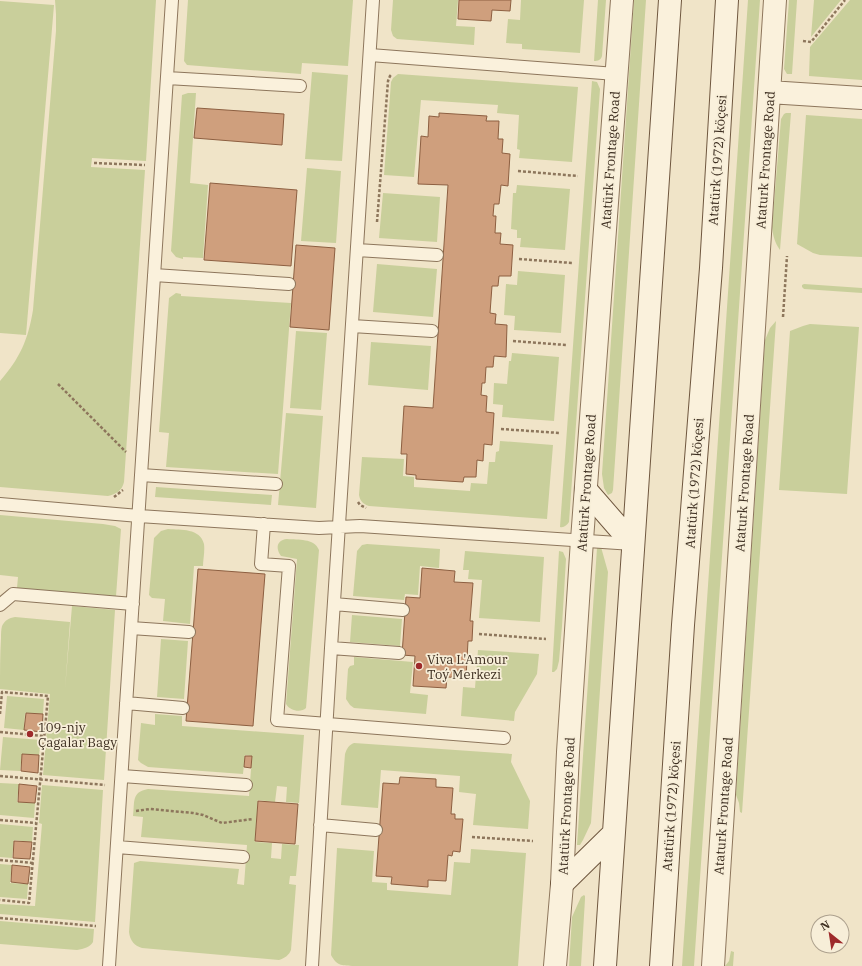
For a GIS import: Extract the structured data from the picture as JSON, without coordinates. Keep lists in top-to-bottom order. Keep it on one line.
{"streets":{"main road":["Atatürk Frontage Road","Atatürk (1972) köçesi","Ataturk Frontage Road"]},"places":["Viva L'Amour Toý Merkezi","109-njy Çagalar Bagy"],"north":"top left"}
